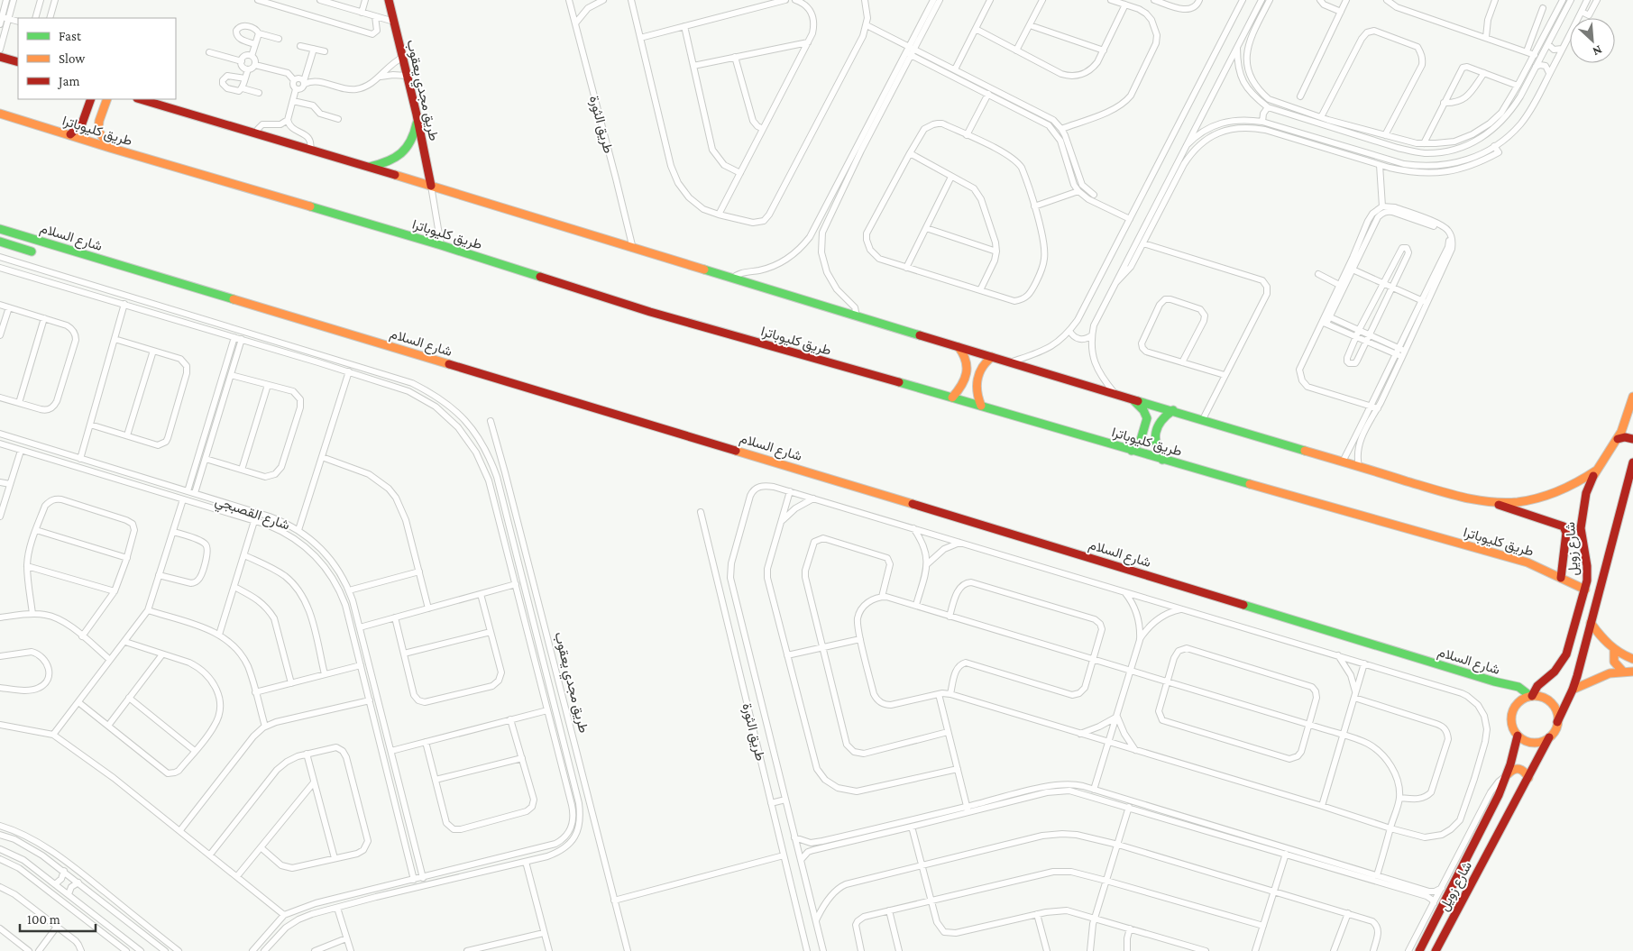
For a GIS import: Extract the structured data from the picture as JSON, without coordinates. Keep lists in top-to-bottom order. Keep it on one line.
{"streets":{"main road":["طريق مجدي يعقوب","طريق كليوباترا","شارع السلام","شارع زويل"],"street":["طريق الثورة","شارع القصبجي"]},"crossings":[["طريق كليوباترا","شارع زويل"],["شارع السلام","شارع زويل"]],"legend":["Fast","Slow","Jam"],"scale_bar":"100 m","north":"bottom right"}
